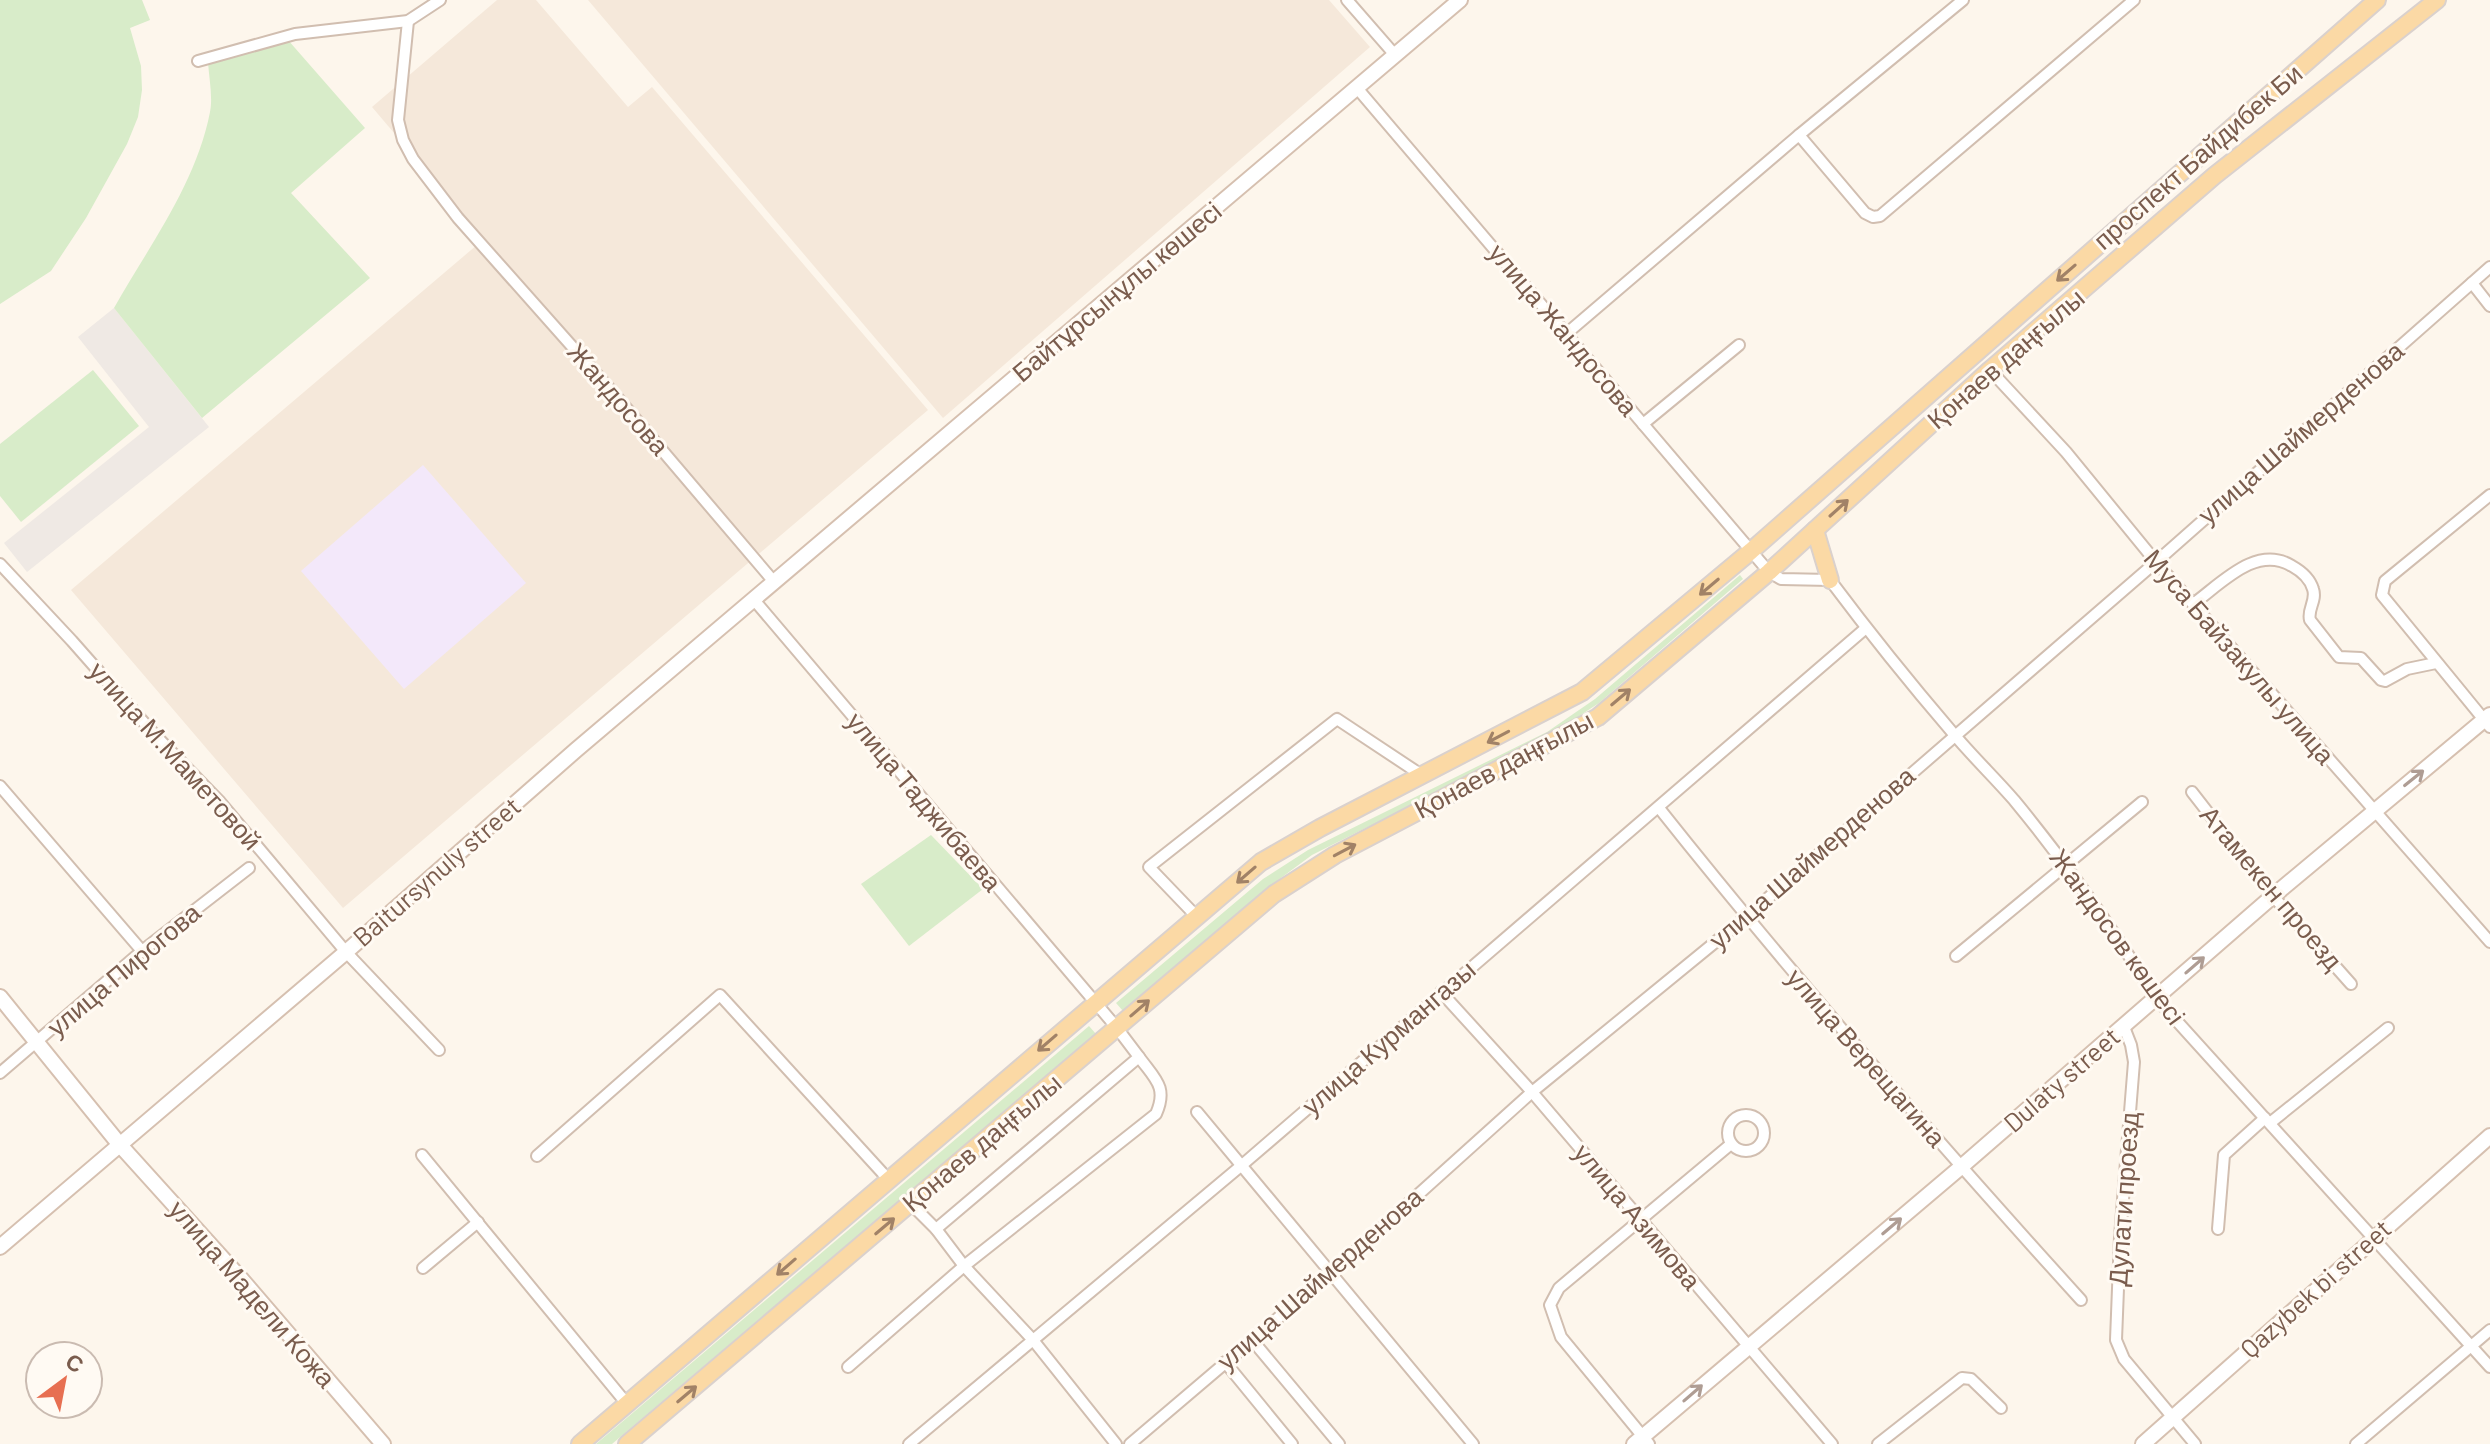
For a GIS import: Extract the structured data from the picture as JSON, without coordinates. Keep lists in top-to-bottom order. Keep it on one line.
{"streets":{"main road":["проспект Байдибек Би","Байтұрсынұлы көшесі","Қонаев даңғылы","Baitursynuly street","Dulaty street","Qazybek bi street","улица Мадели Кожа"],"street":["улица Жандосова","Жандосова","улица Шаймерденова","Муса Байзакулы улица","улица М.Маметовой","улица Таджибаева","Атамекен проезд","Жандосов көшесі","улица Пирогова","улица Курмангазы","улица Верещагина","Дулати проезд","улица Азимова"]},"crossings":[["проспект Байдибек Би","Қонаев даңғылы"],["Байтұрсынұлы көшесі","улица Жандосова"],["Байтұрсынұлы көшесі","Жандосова"],["Байтұрсынұлы көшесі","улица Таджибаева"],["Байтұрсынұлы көшесі","Baitursynuly street"],["улица Жандосова","Қонаев даңғылы"],["Қонаев даңғылы","Муса Байзакулы улица"],["Қонаев даңғылы","улица Таджибаева"],["улица Шаймерденова","Муса Байзакулы улица"],["улица Шаймерденова","Жандосов көшесі"],["улица Шаймерденова","улица Верещагина"],["улица Шаймерденова","улица Азимова"],["Муса Байзакулы улица","Dulaty street"],["улица М.Маметовой","Baitursynuly street"],["улица Таджибаева","Baitursynuly street"],["Baitursynuly street","улица Мадели Кожа"],["Атамекен проезд","Dulaty street"],["Жандосов көшесі","улица Курмангазы"],["Жандосов көшесі","Dulaty street"],["Жандосов көшесі","Qazybek bi street"],["улица Пирогова","улица Мадели Кожа"],["улица Курмангазы","улица Верещагина"],["улица Курмангазы","улица Азимова"],["улица Верещагина","Dulaty street"],["Dulaty street","Дулати проезд"],["Dulaty street","улица Азимова"],["Дулати проезд","Qazybek bi street"]],"one_way":["проспект Байдибек Би","Dulaty street"],"north":"top right"}
